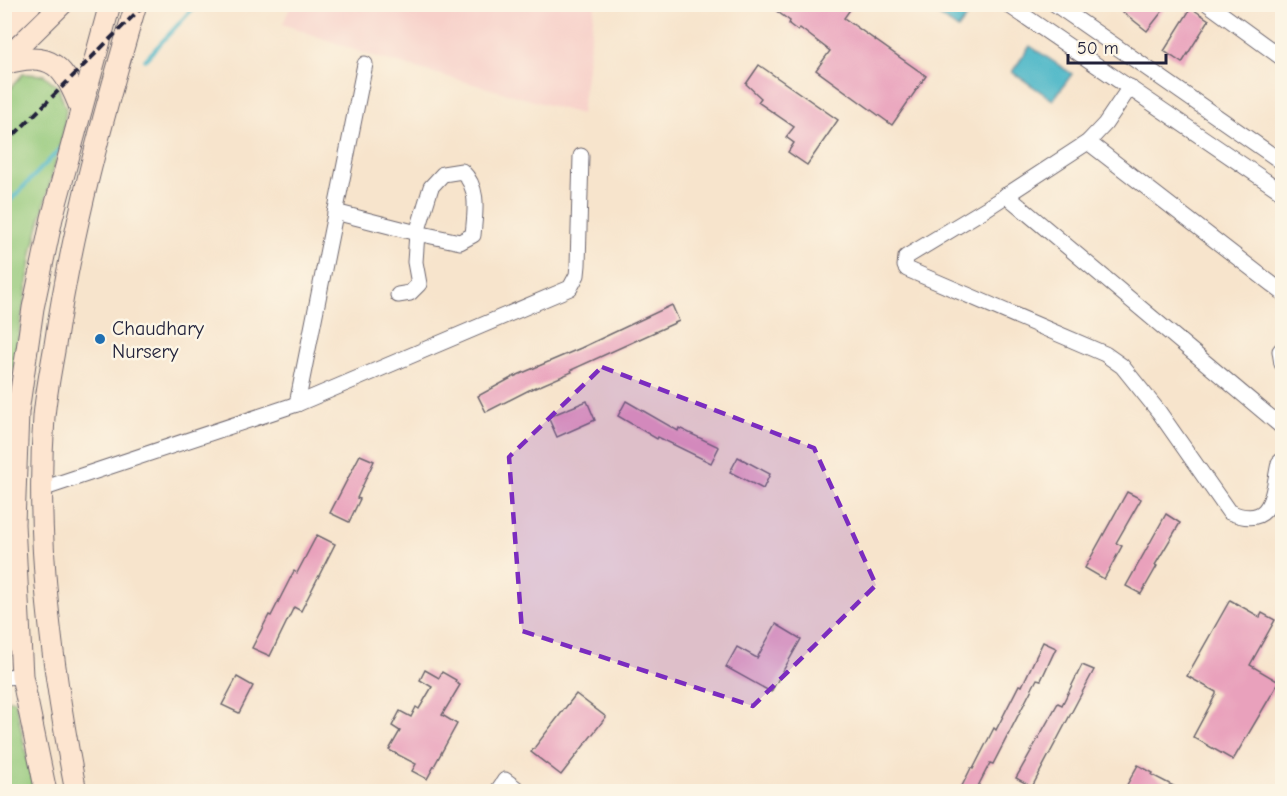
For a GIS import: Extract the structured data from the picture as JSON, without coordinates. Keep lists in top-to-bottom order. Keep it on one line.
{"places":["Chaudhary Nursery"],"scale_bar":"50 m"}
